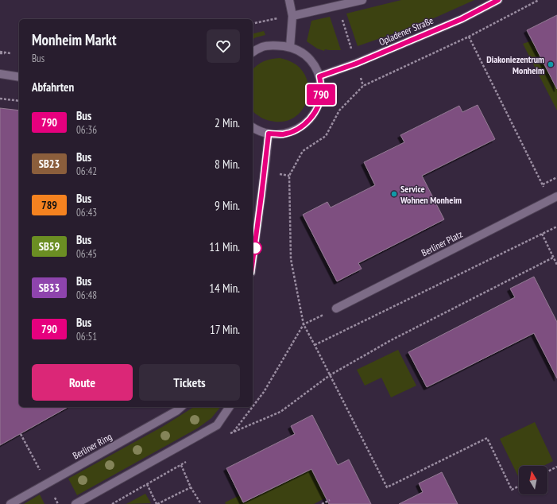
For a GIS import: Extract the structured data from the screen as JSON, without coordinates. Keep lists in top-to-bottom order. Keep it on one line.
{"streets":{"street":["Opladener Straße","Berliner Platz","Berliner Ring"]},"places":["Diakoniezentrum Monheim","Service Wohnen Monheim"],"lines":["bus line 790"],"north":"top","page":{"on_map":"790","heading":[["Monheim Markt","Bus"],"Abfahrten"],"list":[{"mark":"790","name":"Bus","note":"06:36","value":"2 Min."},{"mark":"SB23","name":"Bus","note":"06:42","value":"8 Min."},{"mark":"789","name":"Bus","note":"06:43","value":"9 Min."},{"mark":"SB59","name":"Bus","note":"06:45","value":"11 Min."},{"mark":"SB33","name":"Bus","note":"06:48","value":"14 Min."},{"mark":"790","name":"Bus","note":"06:51","value":"17 Min."}],"buttons":["Route","Tickets"]}}
